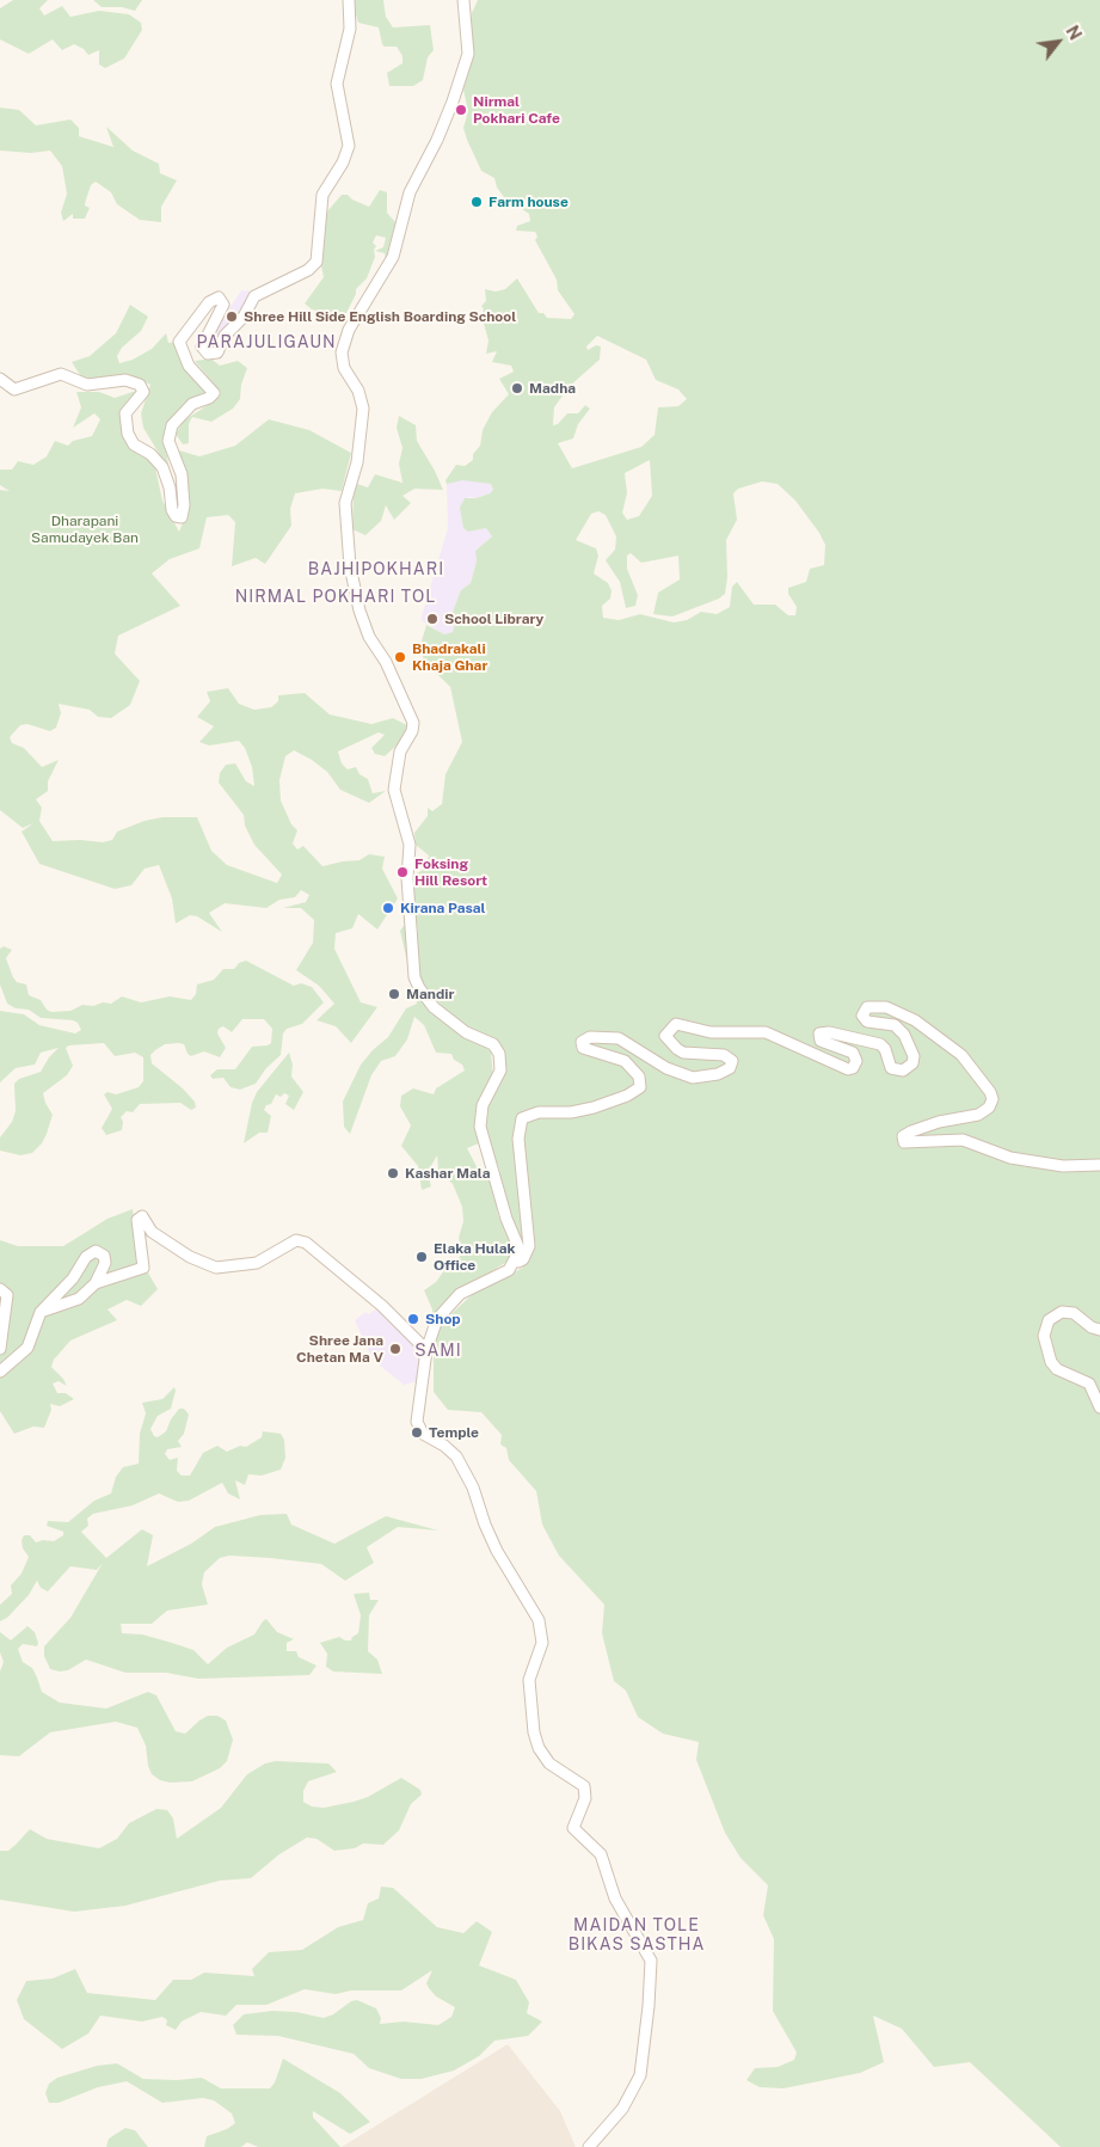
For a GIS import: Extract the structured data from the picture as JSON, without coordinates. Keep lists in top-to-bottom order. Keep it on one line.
{"districts":["PARAJULIGAUN","BAJHIPOKHARI","NIRMAL POKHARI TOL","SAMI","MAIDAN TOLE BIKAS SASTHA"],"parks":["Dharapani Samudayek Ban"],"places":["Nirmal Pokhari Cafe","Farm house","Shree Hill Side English Boarding School","Madha","School Library","Bhadrakali Khaja Ghar","Foksing Hill Resort","Kirana Pasal","Mandir","Kashar Mala","Elaka Hulak Office","Shop","Shree Jana Chetan Ma V","Temple"],"north":"top right"}
